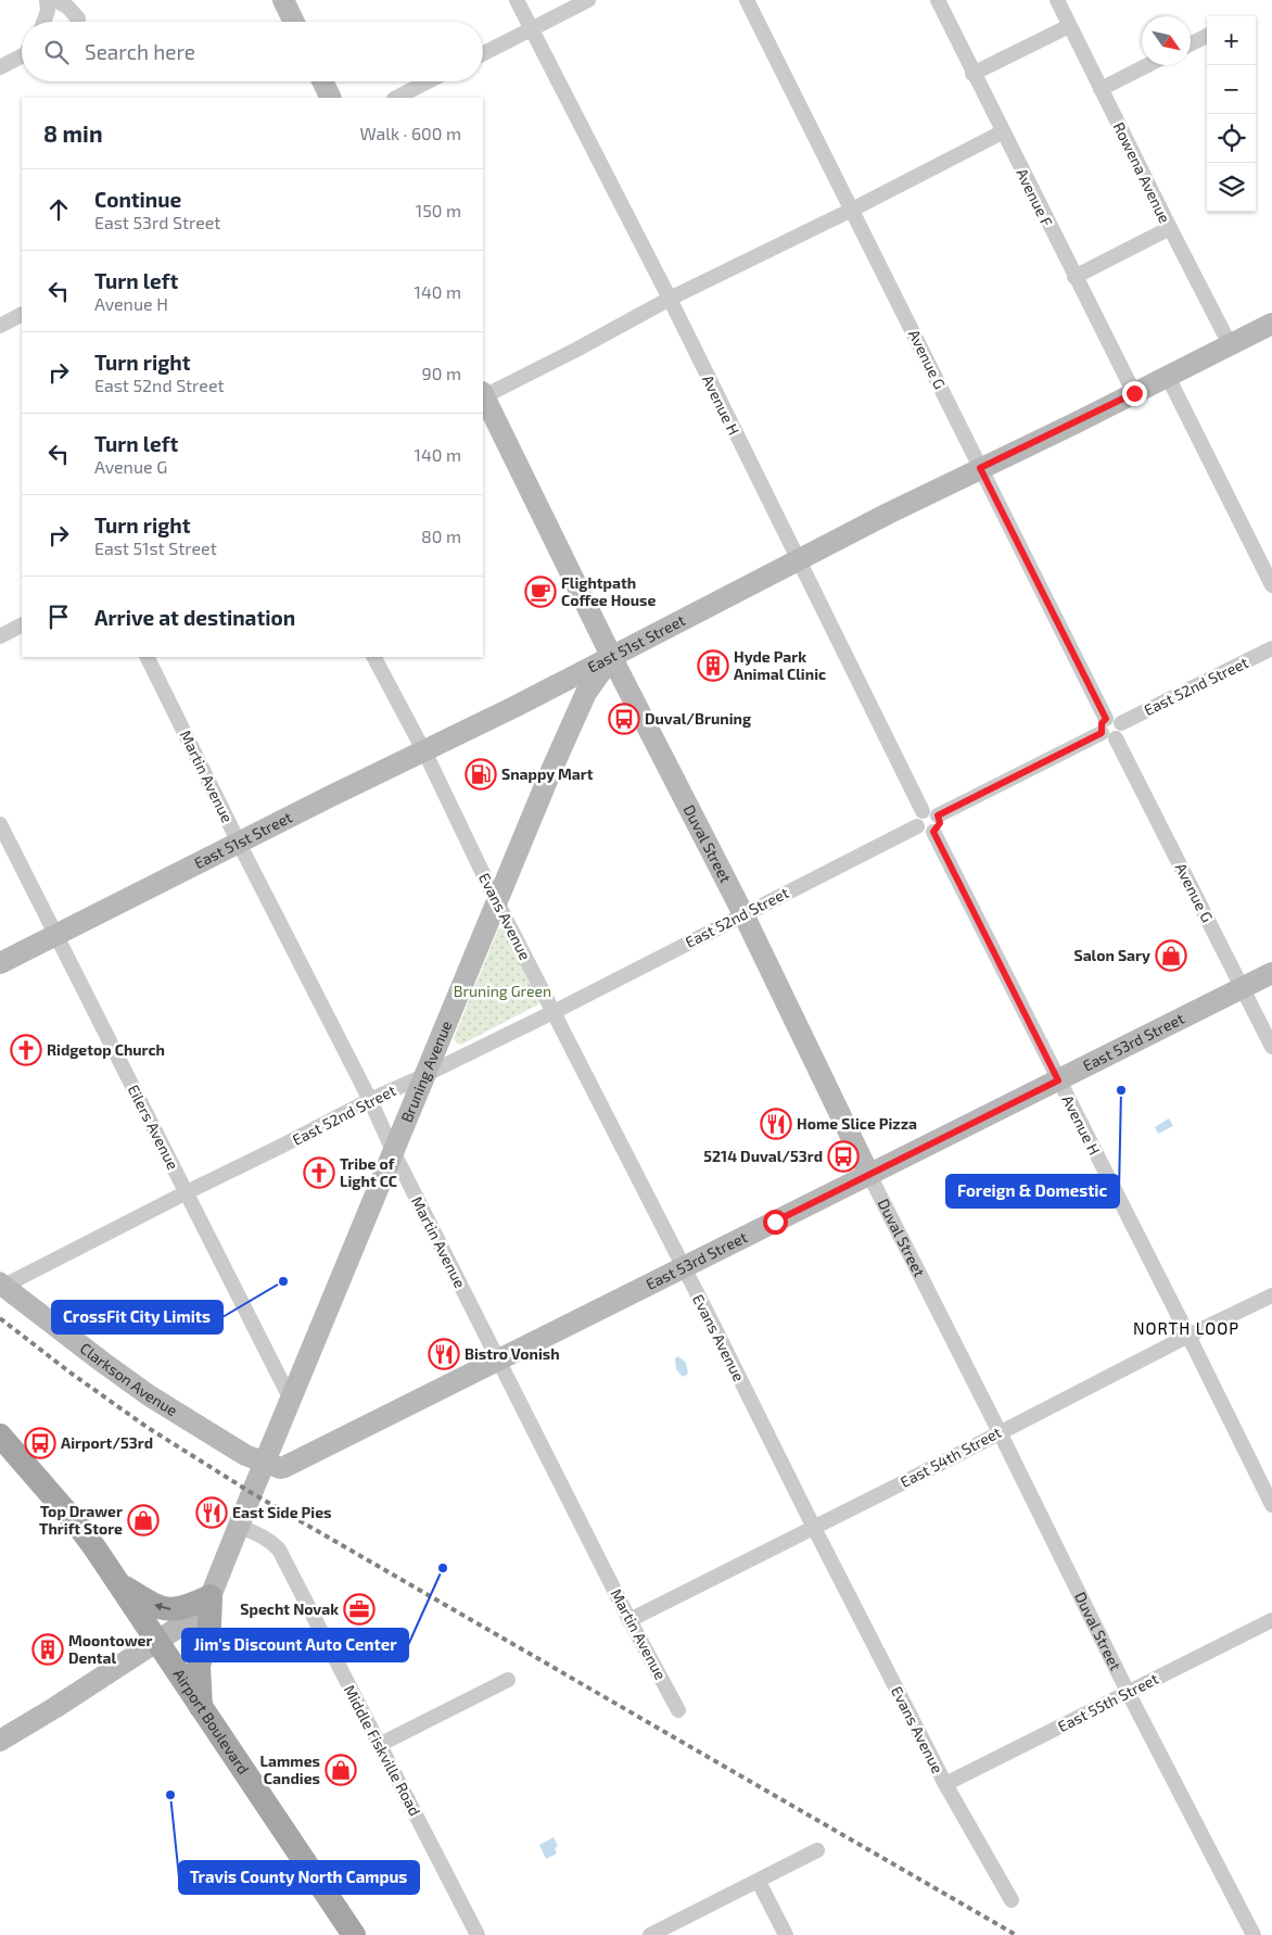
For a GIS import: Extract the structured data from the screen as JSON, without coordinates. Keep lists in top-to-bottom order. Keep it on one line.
{"streets":{"main road":["Airport Boulevard"],"street":["Rowena Avenue","Avenue F","Avenue G","Avenue H","East 51st Street","East 52nd Street","Martin Avenue","Duval Street","Evans Avenue","East 53rd Street","Bruning Avenue","Eilers Avenue","Clarkson Avenue","East 54th Street","East 55th Street","Middle Fiskville Road"]},"crossings":[["Rowena Avenue","East 51st Street"],["Avenue F","East 51st Street"],["Avenue G","East 51st Street"],["Avenue G","East 52nd Street"],["Avenue G","East 53rd Street"],["Avenue H","East 51st Street"],["Avenue H","East 52nd Street"],["Avenue H","East 53rd Street"],["Avenue H","East 54th Street"],["East 51st Street","Martin Avenue"],["East 51st Street","Duval Street"],["East 51st Street","Evans Avenue"],["East 51st Street","Bruning Avenue"],["East 51st Street","Eilers Avenue"],["East 52nd Street","Martin Avenue"],["East 52nd Street","Duval Street"],["East 52nd Street","Evans Avenue"],["East 52nd Street","Bruning Avenue"],["East 52nd Street","Eilers Avenue"],["East 52nd Street","Clarkson Avenue"],["Martin Avenue","East 53rd Street"],["Martin Avenue","Bruning Avenue"],["Martin Avenue","East 54th Street"],["Duval Street","East 53rd Street"],["Duval Street","Bruning Avenue"],["Duval Street","East 54th Street"],["Duval Street","East 55th Street"],["Evans Avenue","East 53rd Street"],["Evans Avenue","Bruning Avenue"],["Evans Avenue","East 54th Street"],["Evans Avenue","East 55th Street"],["East 53rd Street","Bruning Avenue"],["East 53rd Street","Clarkson Avenue"],["Bruning Avenue","Eilers Avenue"],["Bruning Avenue","Clarkson Avenue"],["Bruning Avenue","Middle Fiskville Road"]],"districts":["NORTH LOOP"],"parks":["Bruning Green"],"places":{"cafe":["Flightpath Coffee House"],"building":["Hyde Park Animal Clinic","Moontower Dental"],"bus stop":["Duval/Bruning","5214 Duval/53rd","Airport/53rd"],"fuel station":["Snappy Mart"],"shop":["Salon Sary","Top Drawer Thrift Store","Lammes Candies"],"church":["Ridgetop Church","Tribe of Light CC"],"other":["Foreign & Domestic","CrossFit City Limits","Jim's Discount Auto Center","Travis County North Campus"],"restaurant":["Home Slice Pizza","Bistro Vonish","East Side Pies"],"office":["Specht Novak"]},"north":"bottom right","page":{"map_buttons":["+","−"],"search":"Search here","heading":["8 min","Walk · 600 m"],"list":[["Continue","East 53rd Street","150 m"],["Turn left","Avenue H","140 m"],["Turn right","East 52nd Street","90 m"],["Turn left","Avenue G","140 m"],["Turn right","East 51st Street","80 m"],"Arrive at destination"]}}
